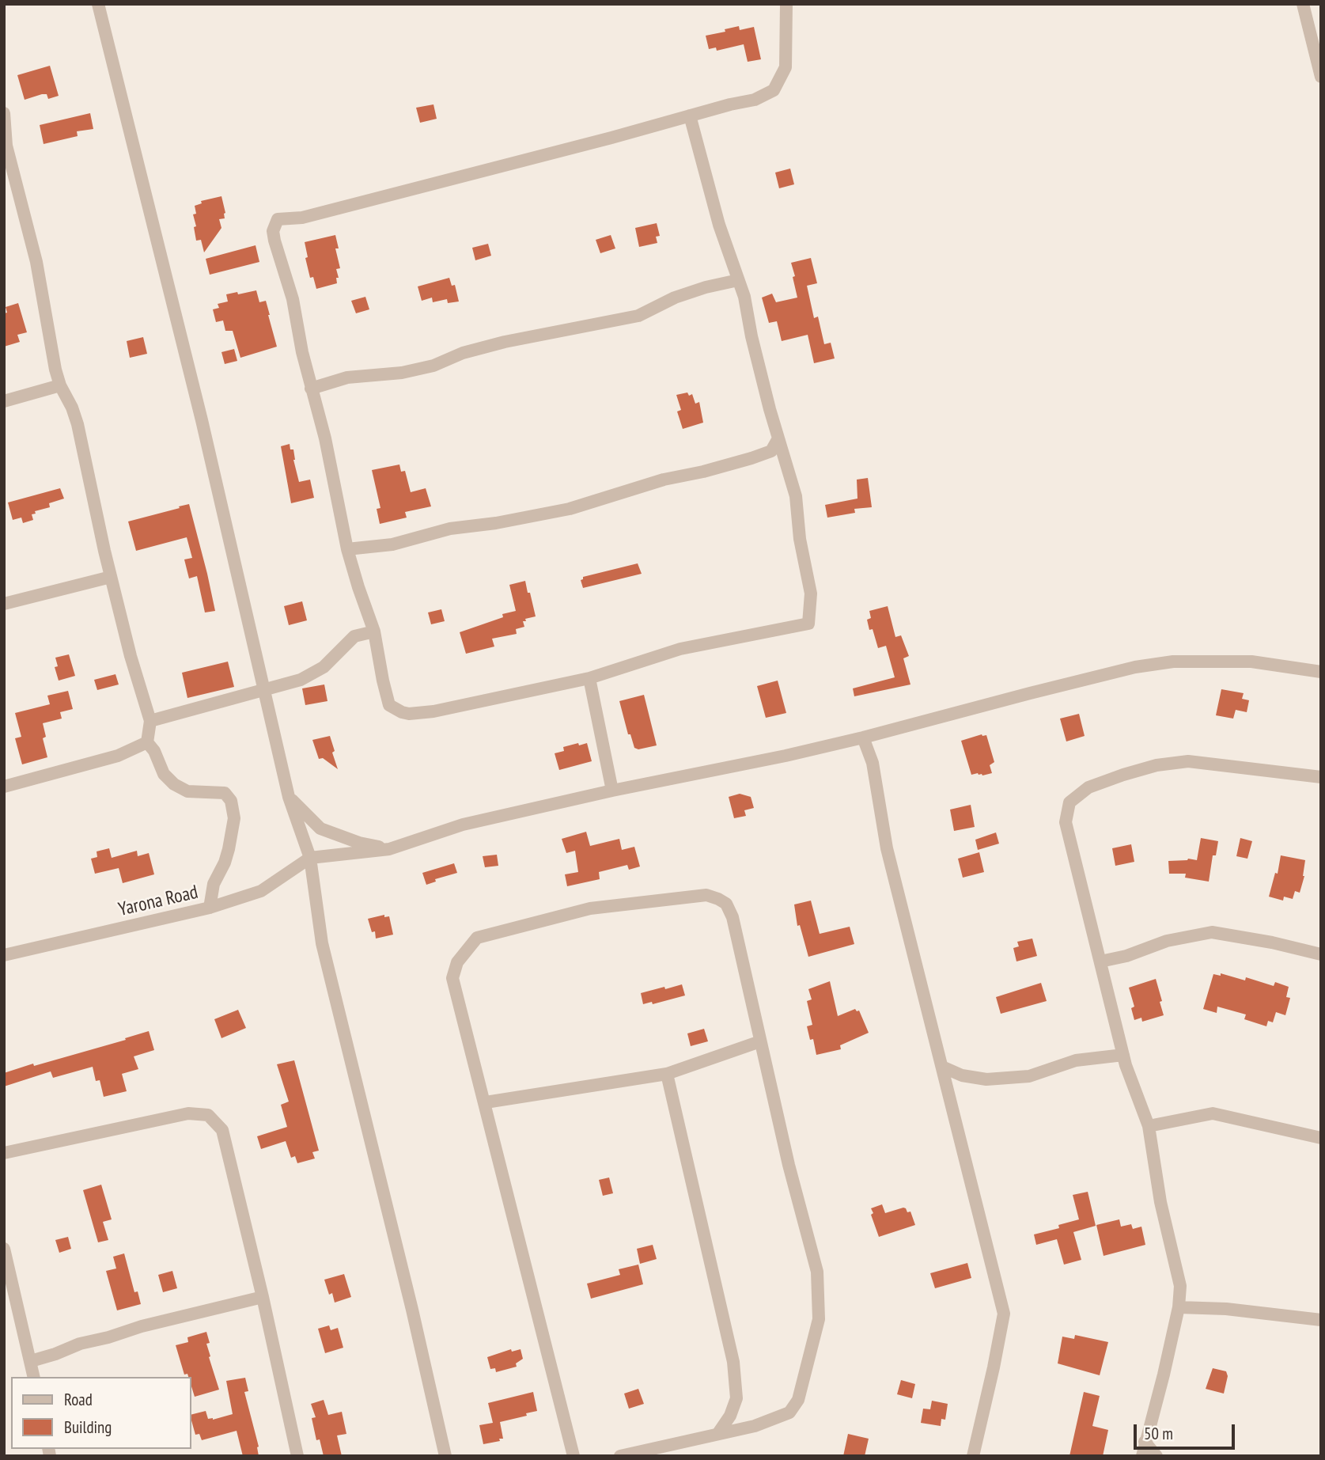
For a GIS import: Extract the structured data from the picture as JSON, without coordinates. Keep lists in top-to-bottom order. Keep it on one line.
{"streets":{"street":["Yarona Road"]},"legend":["Road","Building"],"scale_bar":"50 m"}
